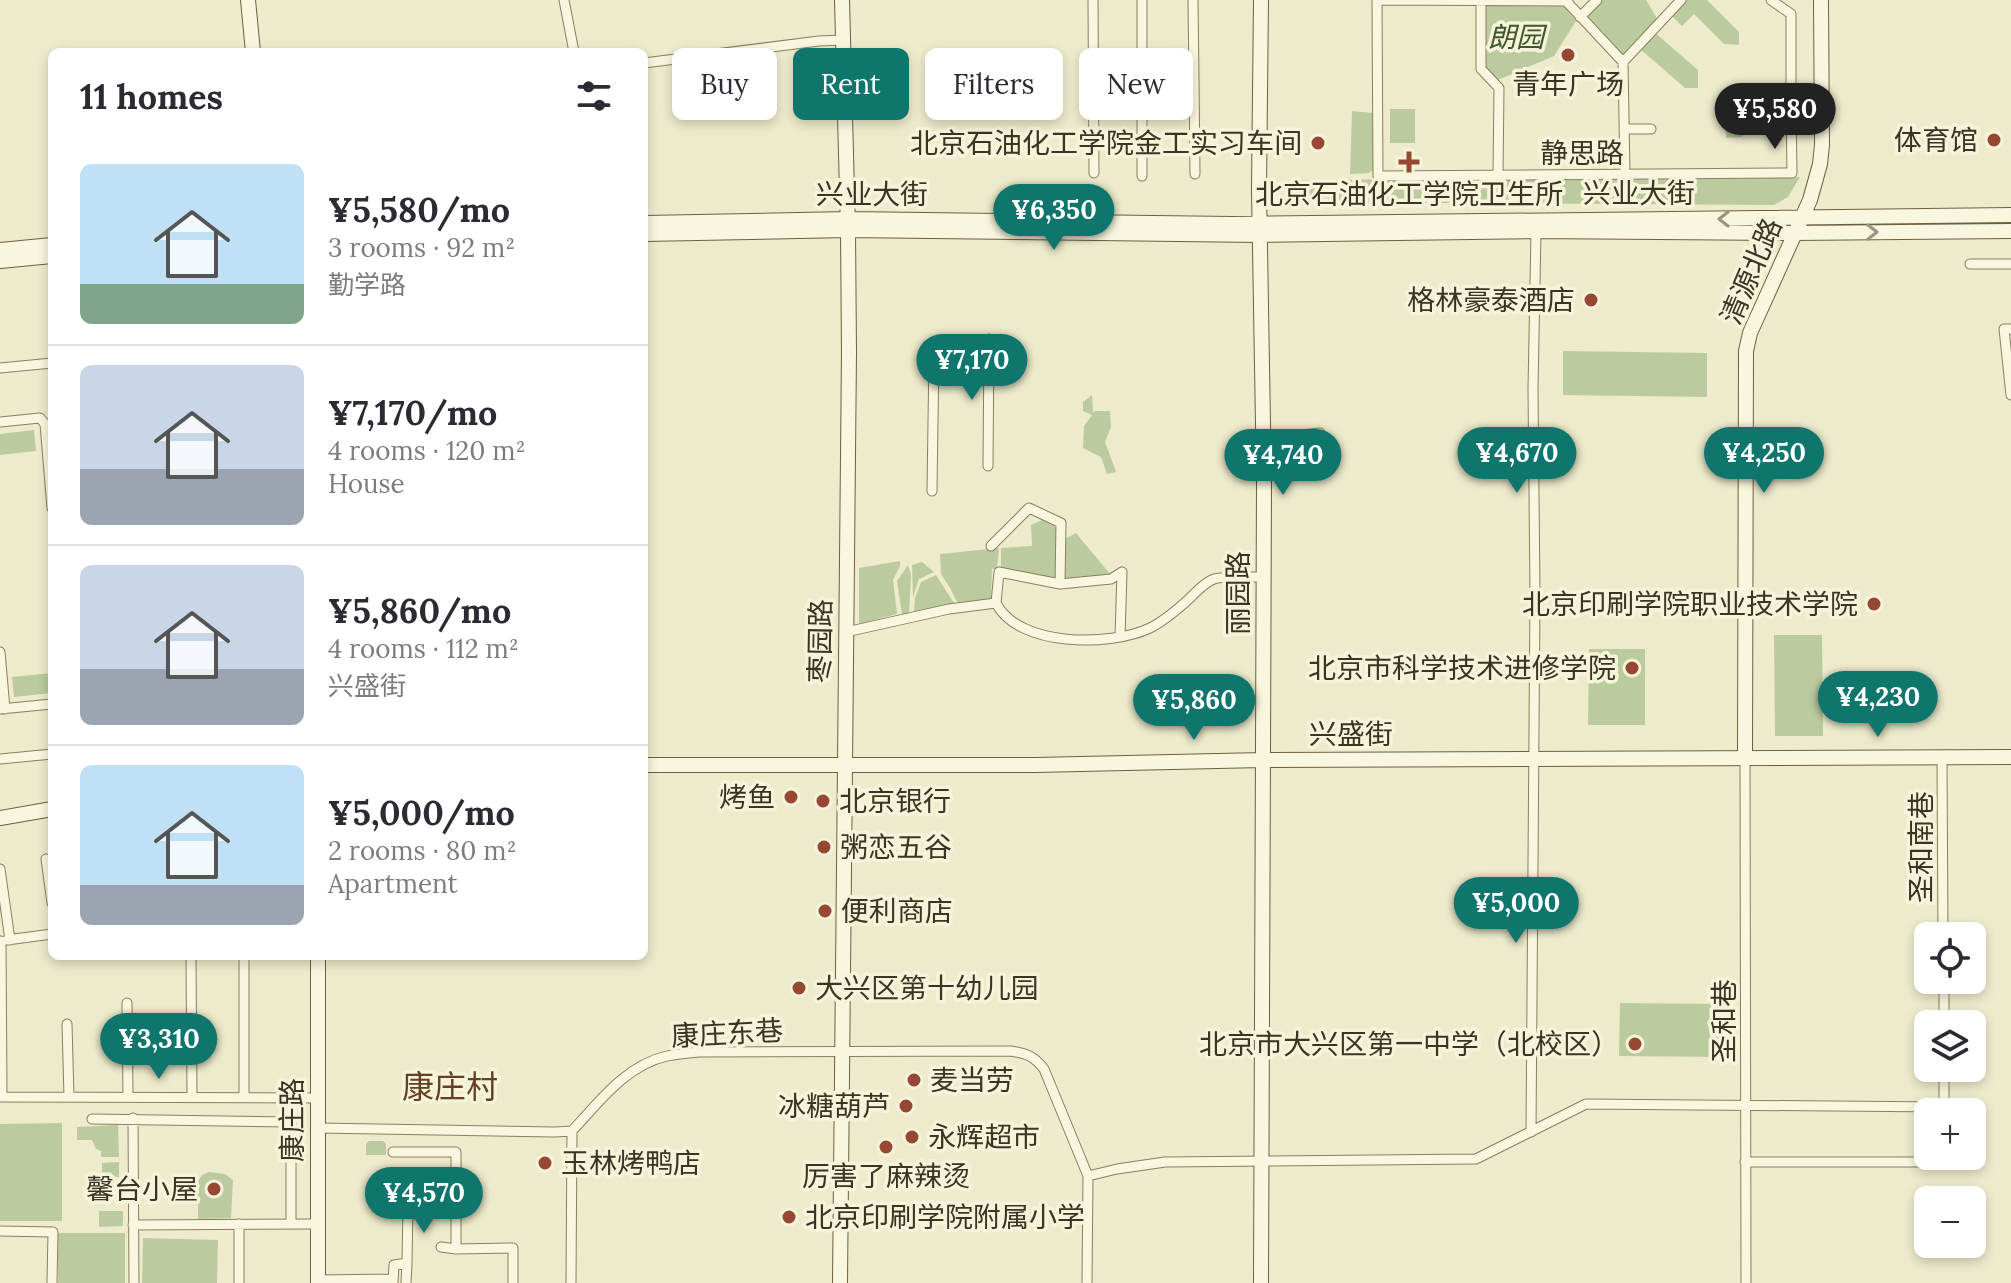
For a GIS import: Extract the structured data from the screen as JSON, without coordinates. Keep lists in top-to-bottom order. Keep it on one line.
{"streets":{"street":["静思路","兴业大街","清源北路","丽园路","枣园路","兴盛街","圣和南巷","圣和巷","康庄东巷","康庄路"]},"crossings":[["兴业大街","清源北路"],["兴业大街","丽园路"],["兴业大街","枣园路"],["清源北路","兴盛街"],["清源北路","圣和巷"],["丽园路","兴盛街"],["枣园路","兴盛街"],["枣园路","康庄东巷"],["兴盛街","圣和南巷"],["兴盛街","圣和巷"]],"districts":["康庄村"],"parks":["朗园"],"places":{"other":["青年广场","体育馆","北京石油化工学院金工实习车间","格林豪泰酒店","北京印刷学院职业技术学院","北京市科学技术进修学院","烤鱼","北京银行","粥恋五谷","便利商店","大兴区第十幼儿园","北京市大兴区第一中学（北校区）","麦当劳","冰糖葫芦","永辉超市","厉害了麻辣烫","玉林烤鸭店","馨台小屋","北京印刷学院附属小学"],"health":["北京石油化工学院卫生所"]},"page":{"chip":["Buy","Rent","Filters","New"],"heading":"11 homes","price":["¥5,580","¥6,350","¥7,170","¥4,670","¥4,250","¥4,740","¥4,230","¥5,860","¥5,000","¥3,310","¥4,570"],"list":[{"name":"¥5,580/mo","note":"3 rooms · 92 m² · 勤学路"},{"name":"¥7,170/mo","note":"4 rooms · 120 m² · House"},{"name":"¥5,860/mo","note":"4 rooms · 112 m² · 兴盛街"},{"name":"¥5,000/mo","note":"2 rooms · 80 m² · Apartment"}],"map_buttons":["+","−"]}}
